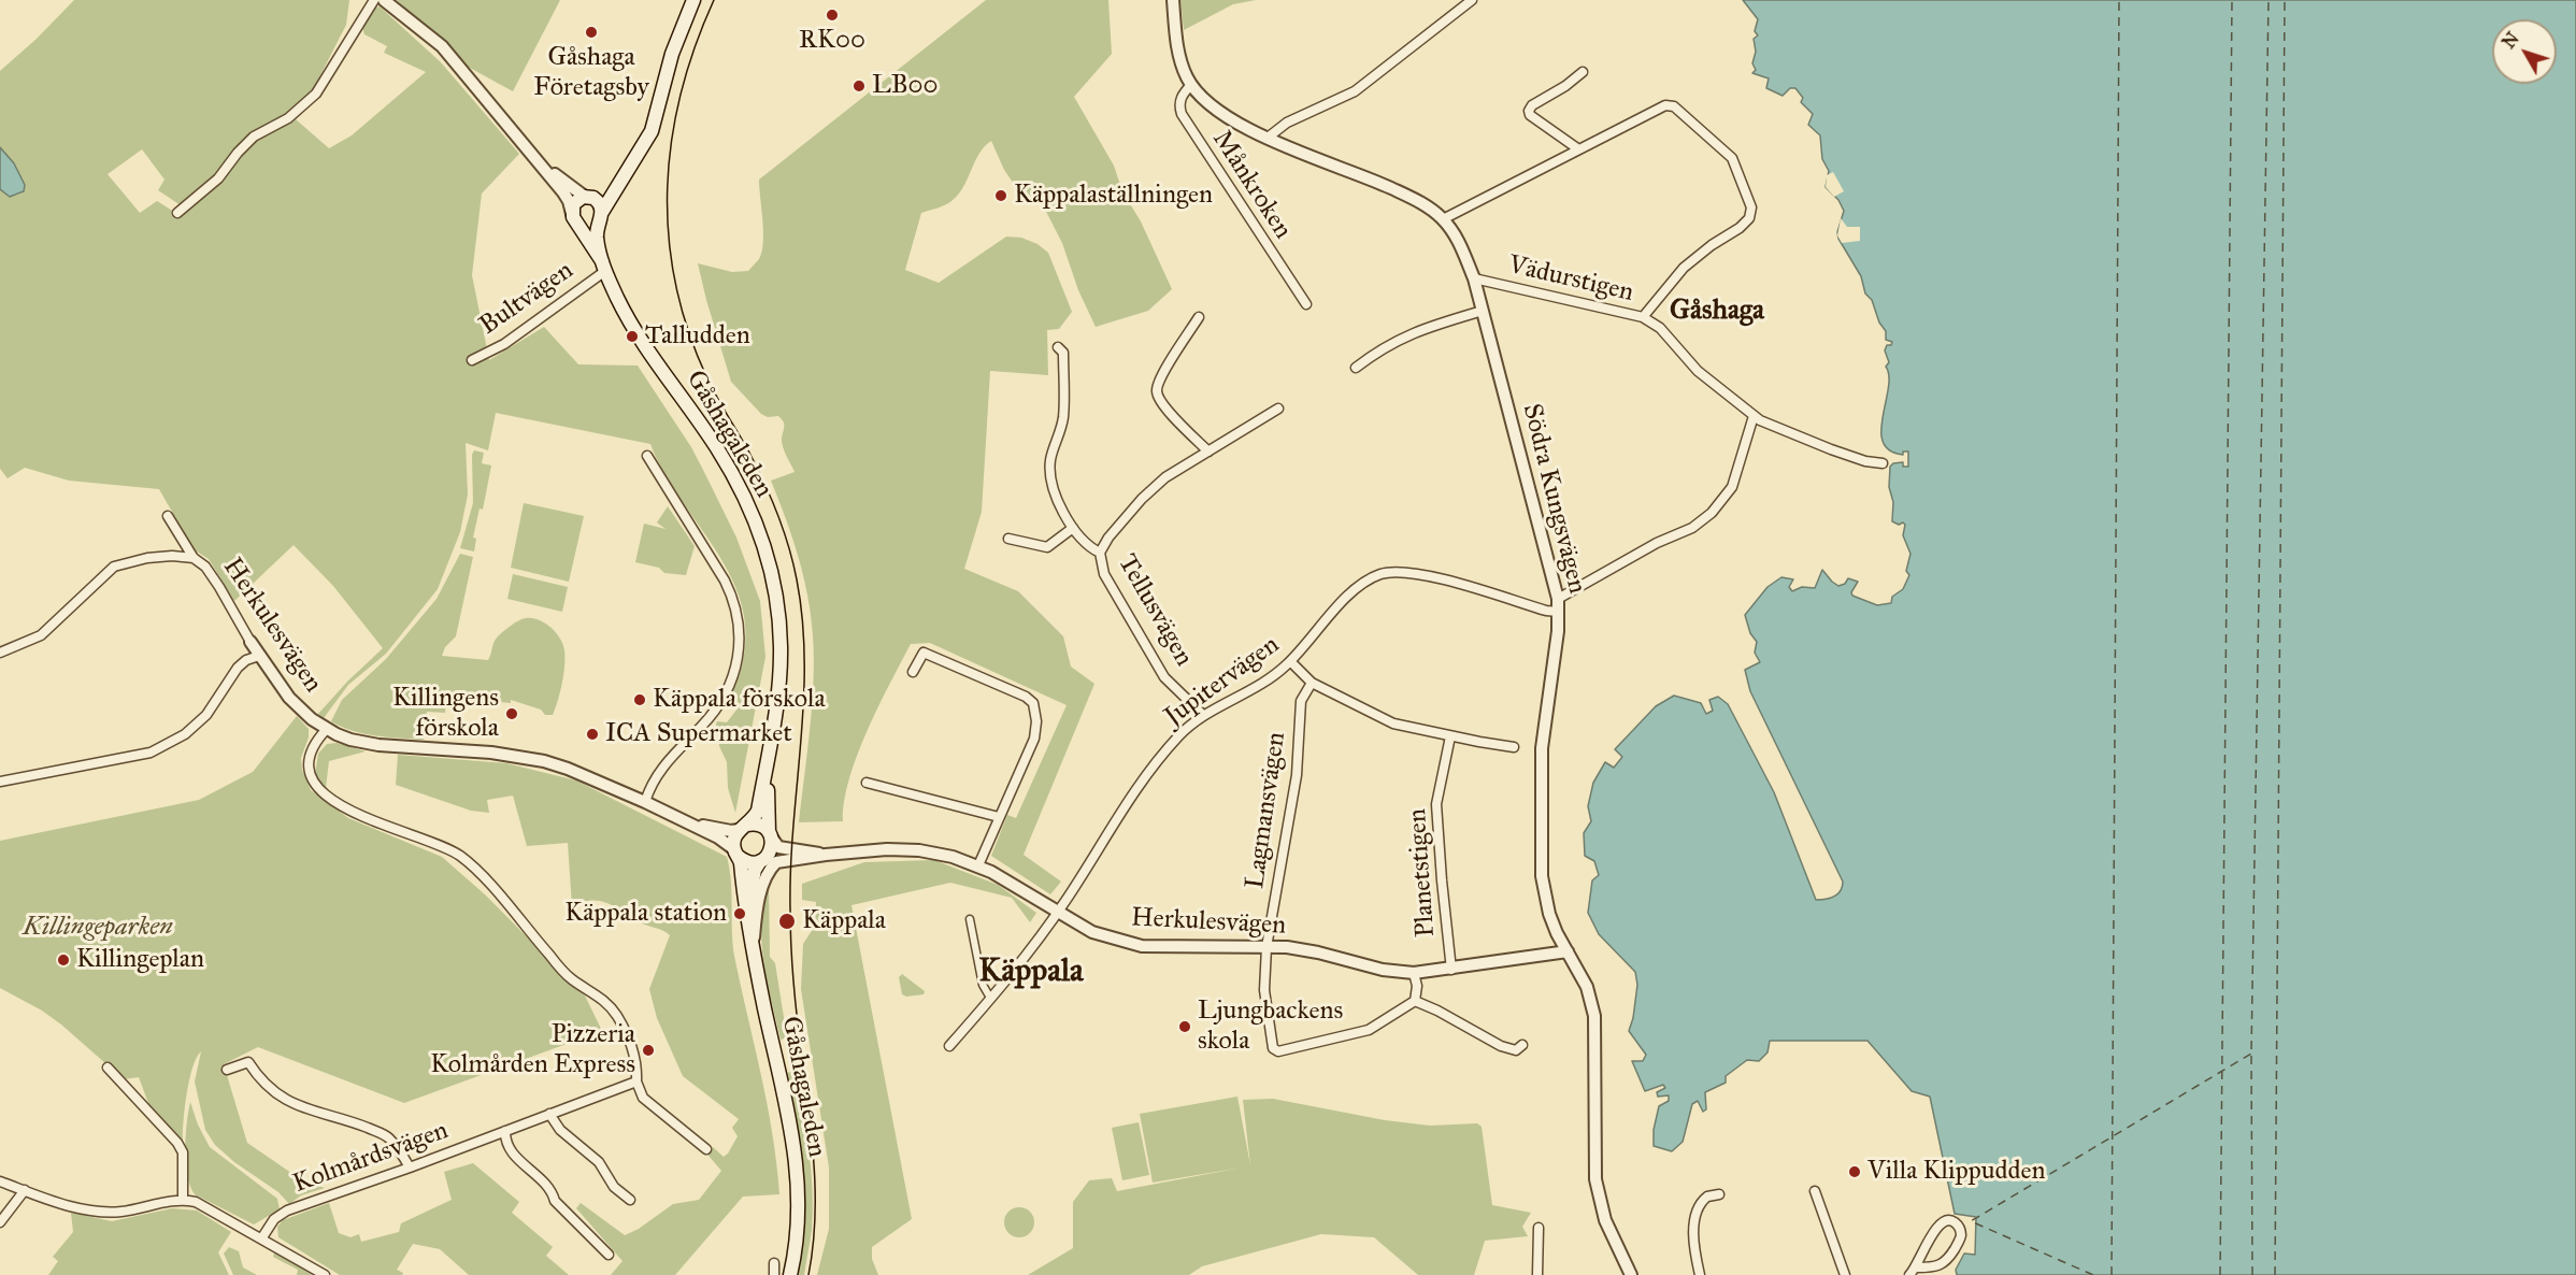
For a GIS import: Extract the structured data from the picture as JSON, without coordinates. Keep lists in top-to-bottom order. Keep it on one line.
{"streets":{"main road":["Gåshagaleden"],"street":["Månkroken","Vädurstigen","Bultvägen","Södra Kungsvägen","Tellusvägen","Herkulesvägen","Jupitervägen","Lagmansvägen","Planetstigen","Kolmårdsvägen"]},"crossings":[["Månkroken","Södra Kungsvägen"],["Vädurstigen","Södra Kungsvägen"],["Bultvägen","Gåshagaleden"],["Gåshagaleden","Herkulesvägen"],["Södra Kungsvägen","Herkulesvägen"],["Södra Kungsvägen","Jupitervägen"],["Tellusvägen","Jupitervägen"],["Herkulesvägen","Jupitervägen"],["Herkulesvägen","Lagmansvägen"],["Herkulesvägen","Planetstigen"]],"districts":["Gåshaga","Käppala"],"parks":["Killingeparken"],"places":["RK00","Gåshaga Företagsby","LB00","Käppalaställningen","Talludden","Käppala förskola","Killingens förskola","ICA Supermarket","Käppala station","Käppala","Killingeplan","Ljungbackens skola","Pizzeria Kolmården Express","Villa Klippudden"],"north":"top left"}
